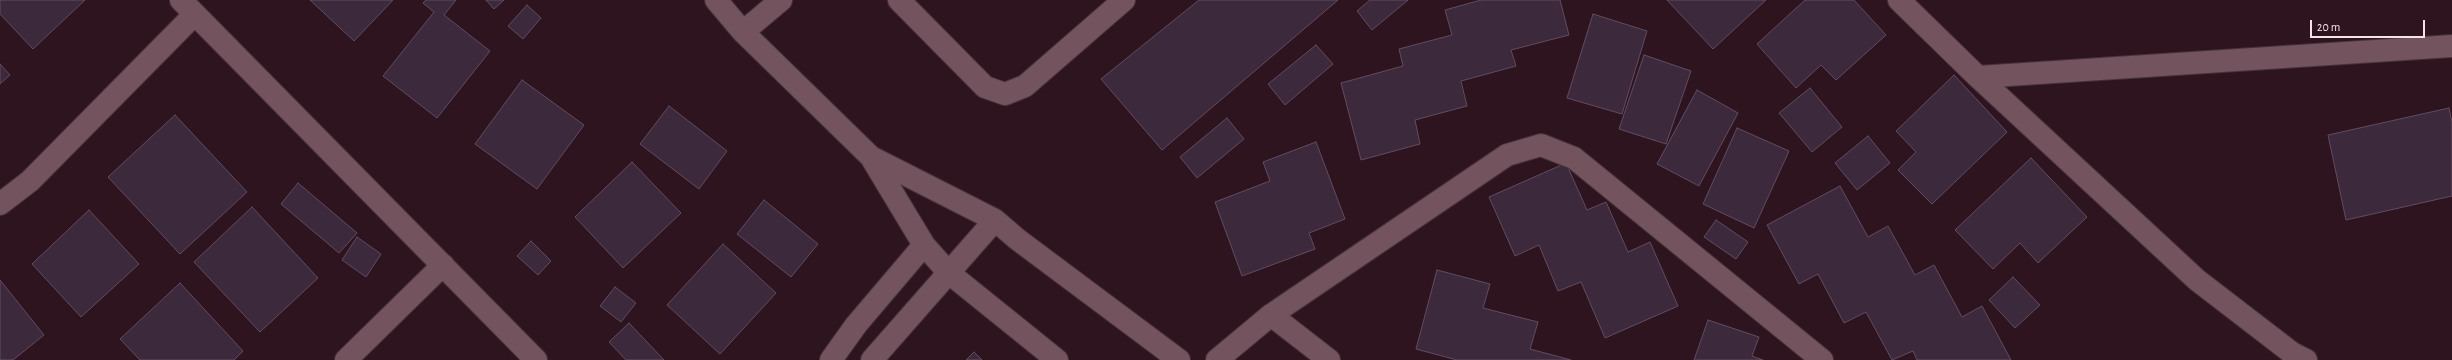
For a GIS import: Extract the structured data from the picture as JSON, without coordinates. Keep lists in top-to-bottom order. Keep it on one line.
{"scale_bar":"20 m"}
